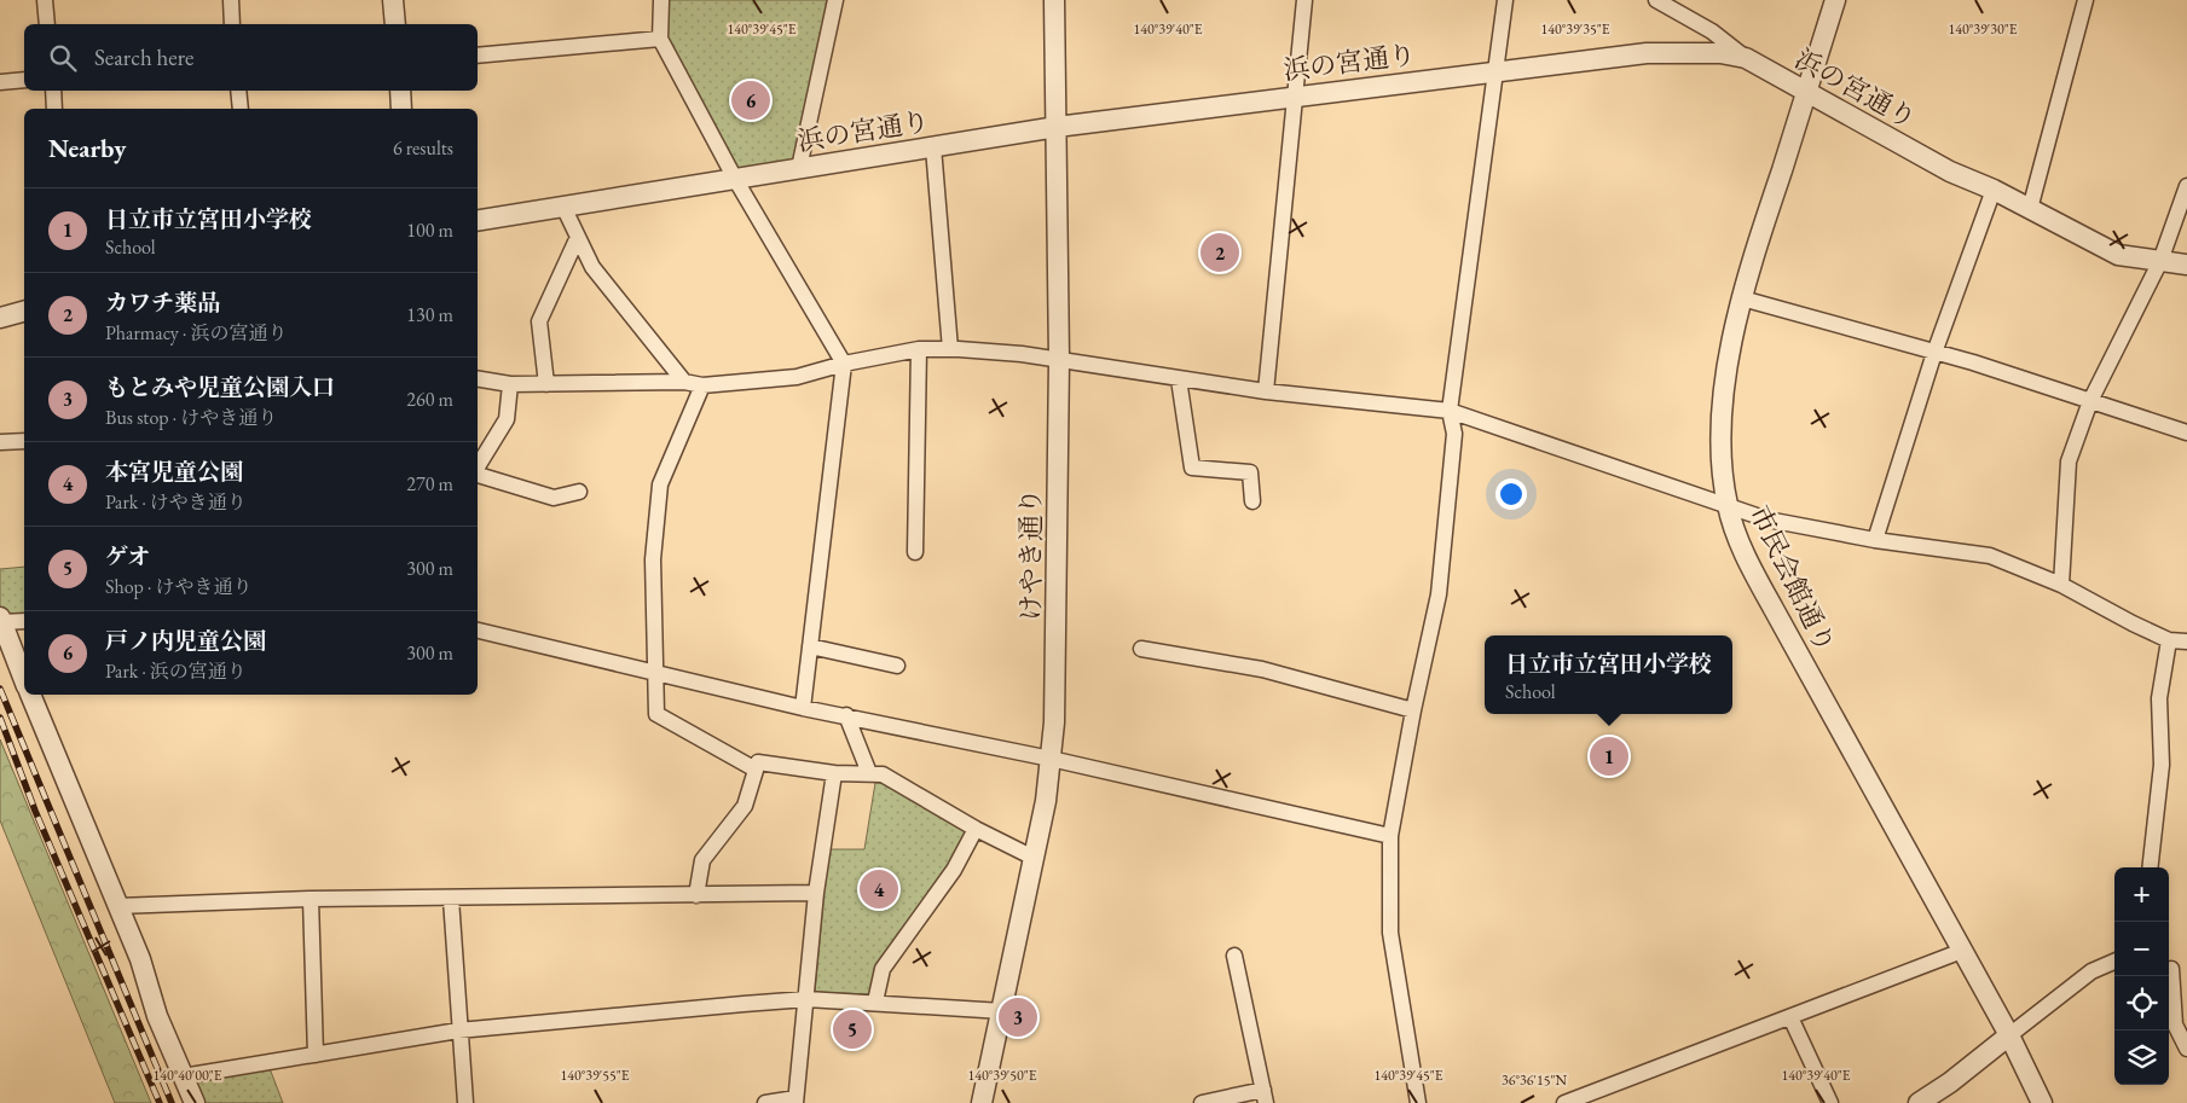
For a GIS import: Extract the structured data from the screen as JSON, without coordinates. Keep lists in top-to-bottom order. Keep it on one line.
{"streets":{"street":["浜の宮通り","けやき通り","市民会館通り"]},"crossings":[["浜の宮通り","けやき通り"],["浜の宮通り","市民会館通り"]],"page":{"search":"Search here","pins":["6","2","1","4","3","5"],"heading":["Nearby","6 results"],"list":[{"mark":"1","name":"日立市立宮田小学校","note":"School","value":"100 m"},{"mark":"2","name":"カワチ薬品","note":"Pharmacy · 浜の宮通り","value":"130 m"},{"mark":"3","name":"もとみや児童公園入口","note":"Bus stop · けやき通り","value":"260 m"},{"mark":"4","name":"本宮児童公園","note":"Park · けやき通り","value":"270 m"},{"mark":"5","name":"ゲオ","note":"Shop · けやき通り","value":"300 m"},{"mark":"6","name":"戸ノ内児童公園","note":"Park · 浜の宮通り","value":"300 m"}],"popup":["日立市立宮田小学校","School"],"map_buttons":["+","−"]},"coordinates":["140°39'30\"E","140°39'45\"E","140°39'40\"E","140°39'35\"E","140°40'00\"E","140°39'55\"E","140°39'50\"E","36°36'15\"N"]}
